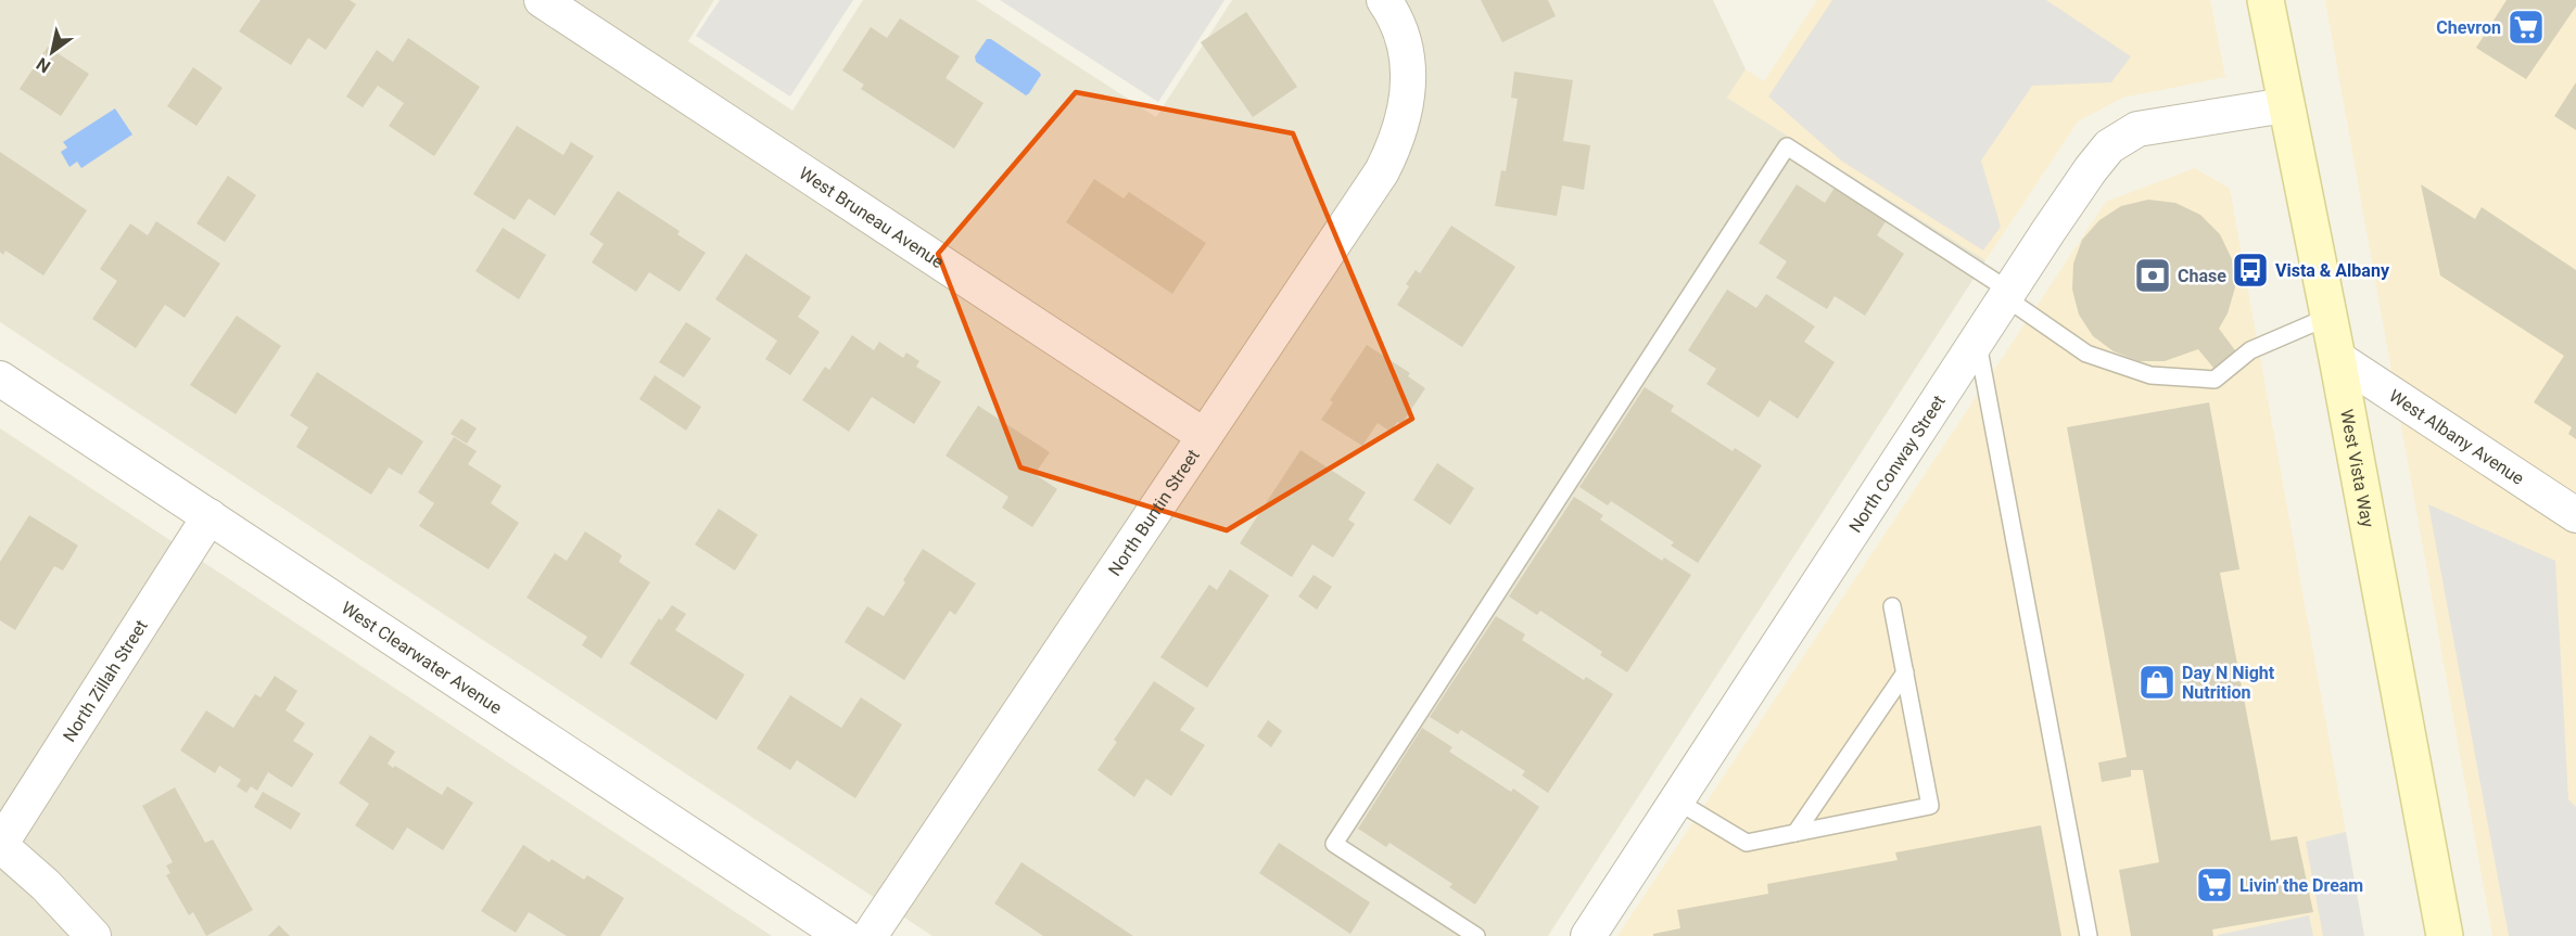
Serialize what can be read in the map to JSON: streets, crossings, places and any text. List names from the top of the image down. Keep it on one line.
{"streets":{"main road":["West Vista Way"],"street":["West Bruneau Avenue","West Albany Avenue","North Conway Street","North Buntin Street","West Clearwater Avenue","North Zillah Street"]},"crossings":[["West Bruneau Avenue","North Buntin Street"],["West Albany Avenue","West Vista Way"],["North Conway Street","West Vista Way"],["West Clearwater Avenue","North Zillah Street"]],"places":{"supermarket":["Chevron","Livin' the Dream"],"bus stop":["Vista & Albany"],"bank":["Chase"],"shop":["Day N Night Nutrition"]},"north":"bottom left"}
